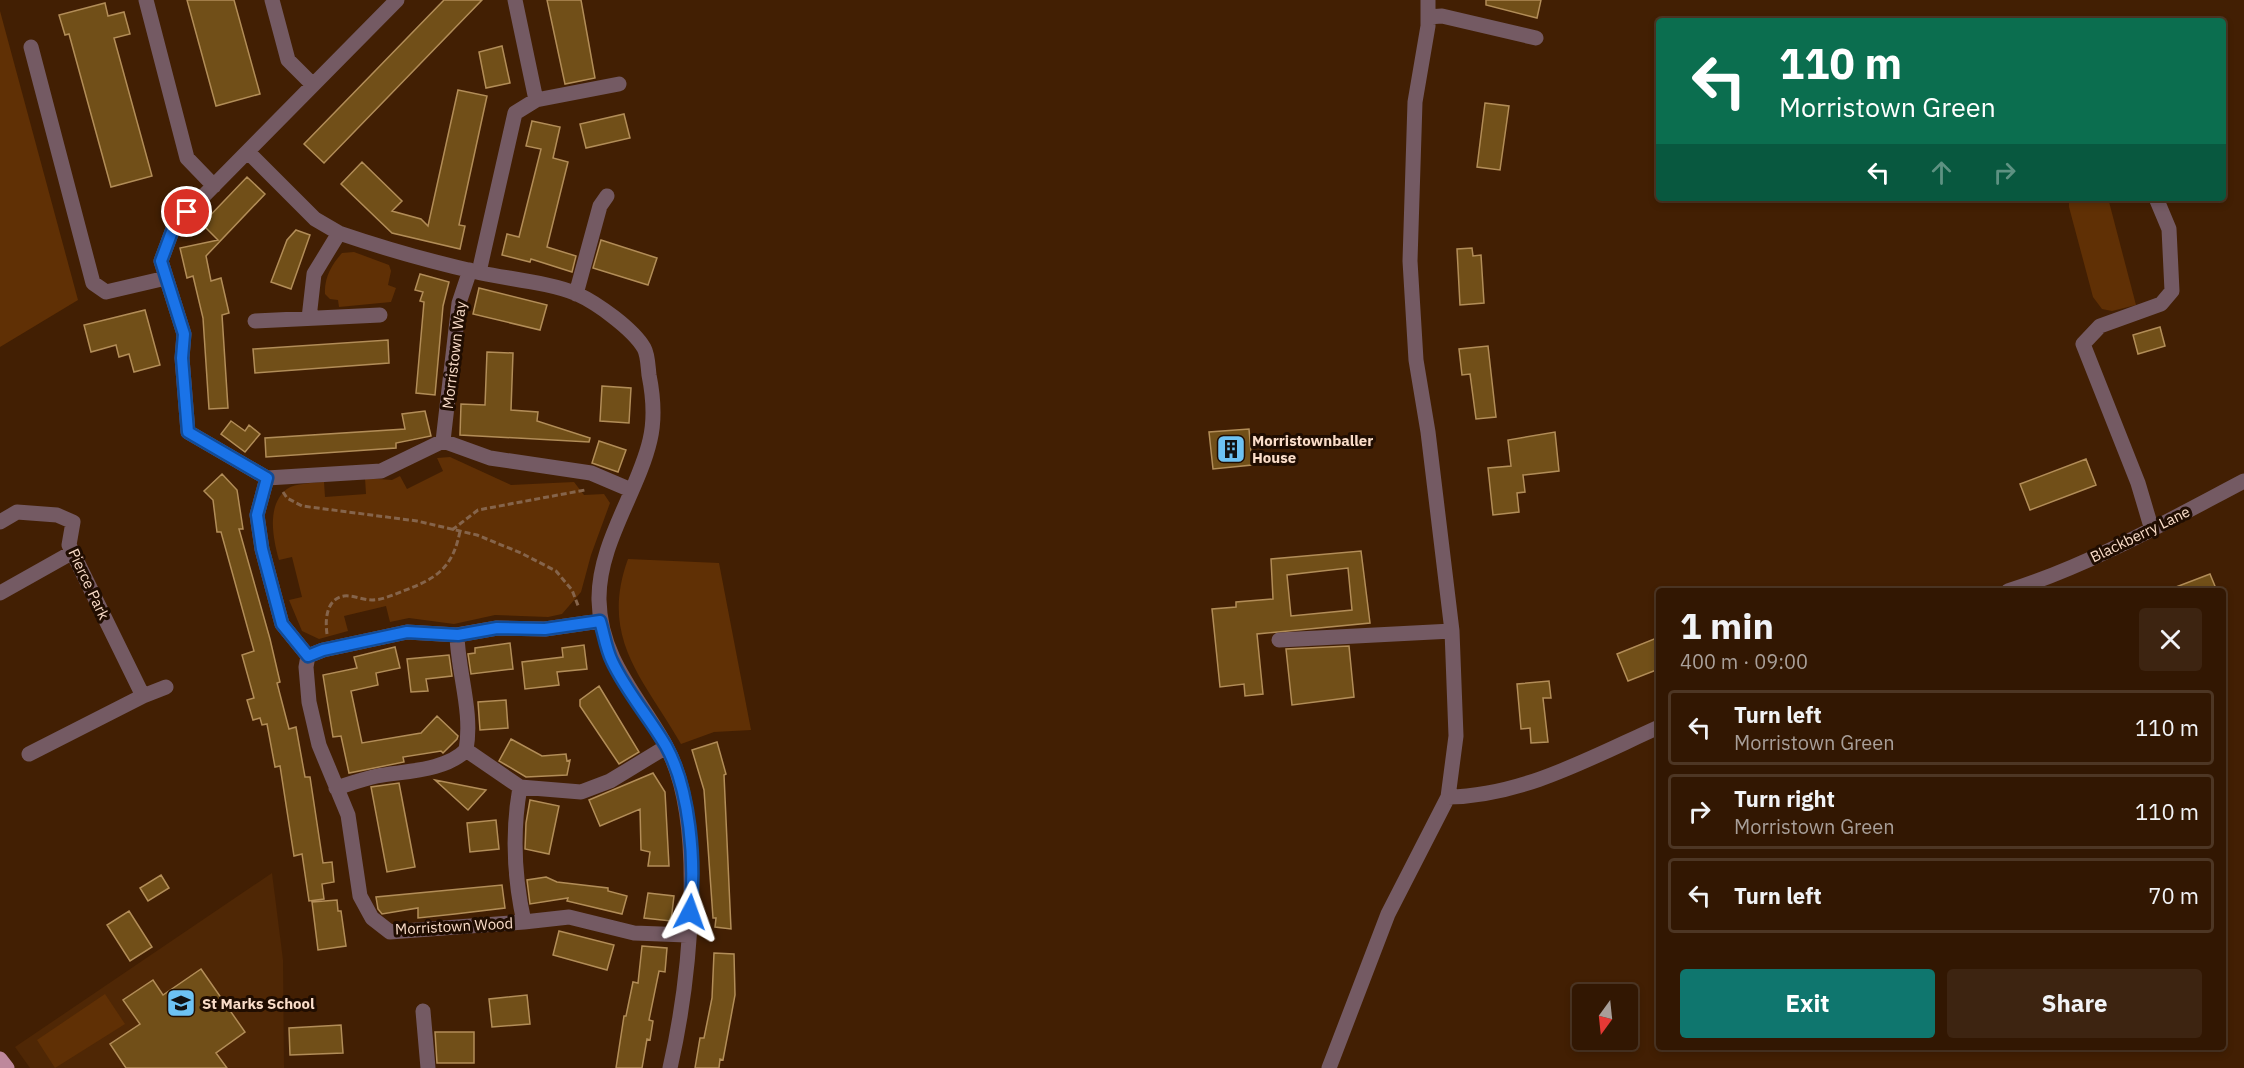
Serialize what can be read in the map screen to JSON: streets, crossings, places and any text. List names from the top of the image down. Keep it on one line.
{"streets":{"street":["Morristown Way","Blackberry Lane","Pierce Park","Morristown Wood"]},"places":{"building":["Morristownballer House"],"school or university":["St Marks School"]},"north":"bottom","page":{"turn":["110 m","Morristown Green"],"heading":["1 min","400 m · 09:00"],"list":[{"name":"Turn left","note":"Morristown Green","value":"110 m"},{"name":"Turn right","note":"Morristown Green","value":"110 m"},{"name":"Turn left","value":"70 m"}],"buttons":["Exit","Share"]}}
